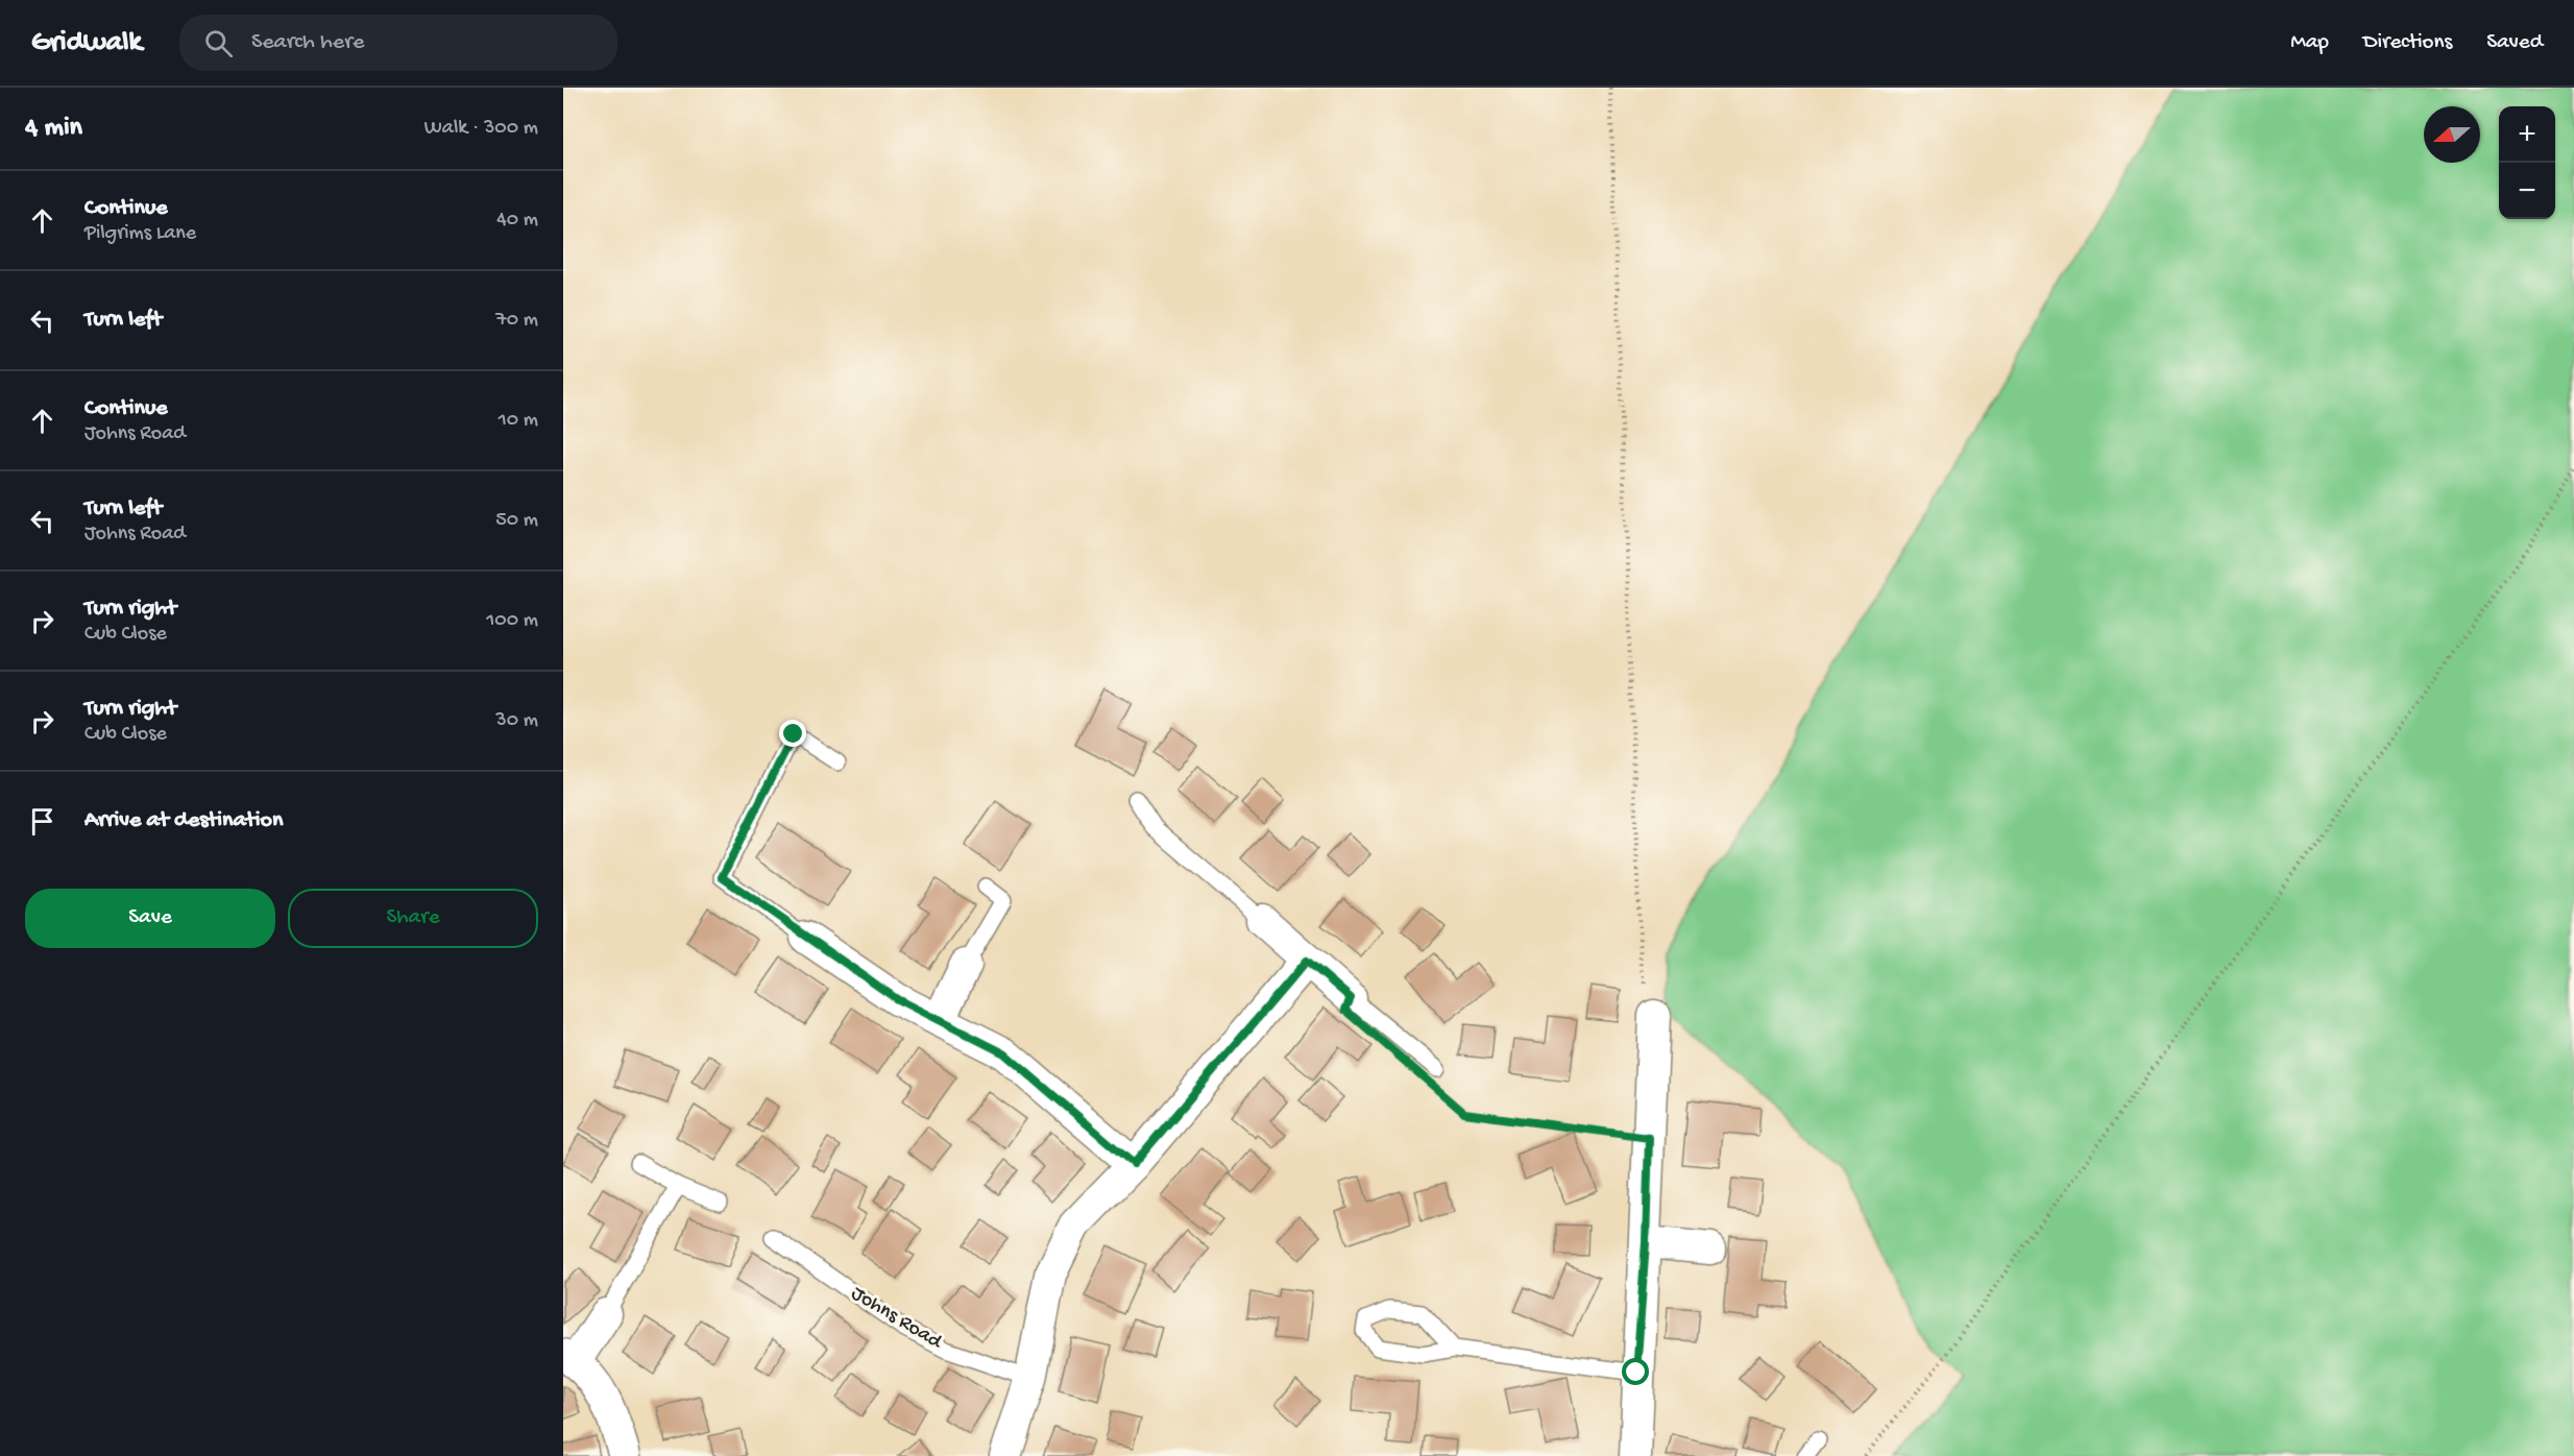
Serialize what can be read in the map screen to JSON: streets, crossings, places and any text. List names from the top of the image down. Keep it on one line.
{"streets":{"lane":["Johns Road"]},"north":"left","page":{"header":"Gridwalk","search":"Search here","nav":["Map","Directions","Saved"],"heading":["4 min","Walk · 300 m"],"map_buttons":["+","−"],"list":[["Continue","Pilgrims Lane","40 m"],["Turn left","70 m"],["Continue","Johns Road","10 m"],["Turn left","Johns Road","50 m"],["Turn right","Cub Close","100 m"],["Turn right","Cub Close","30 m"],"Arrive at destination"],"buttons":["Save","Share"]}}
